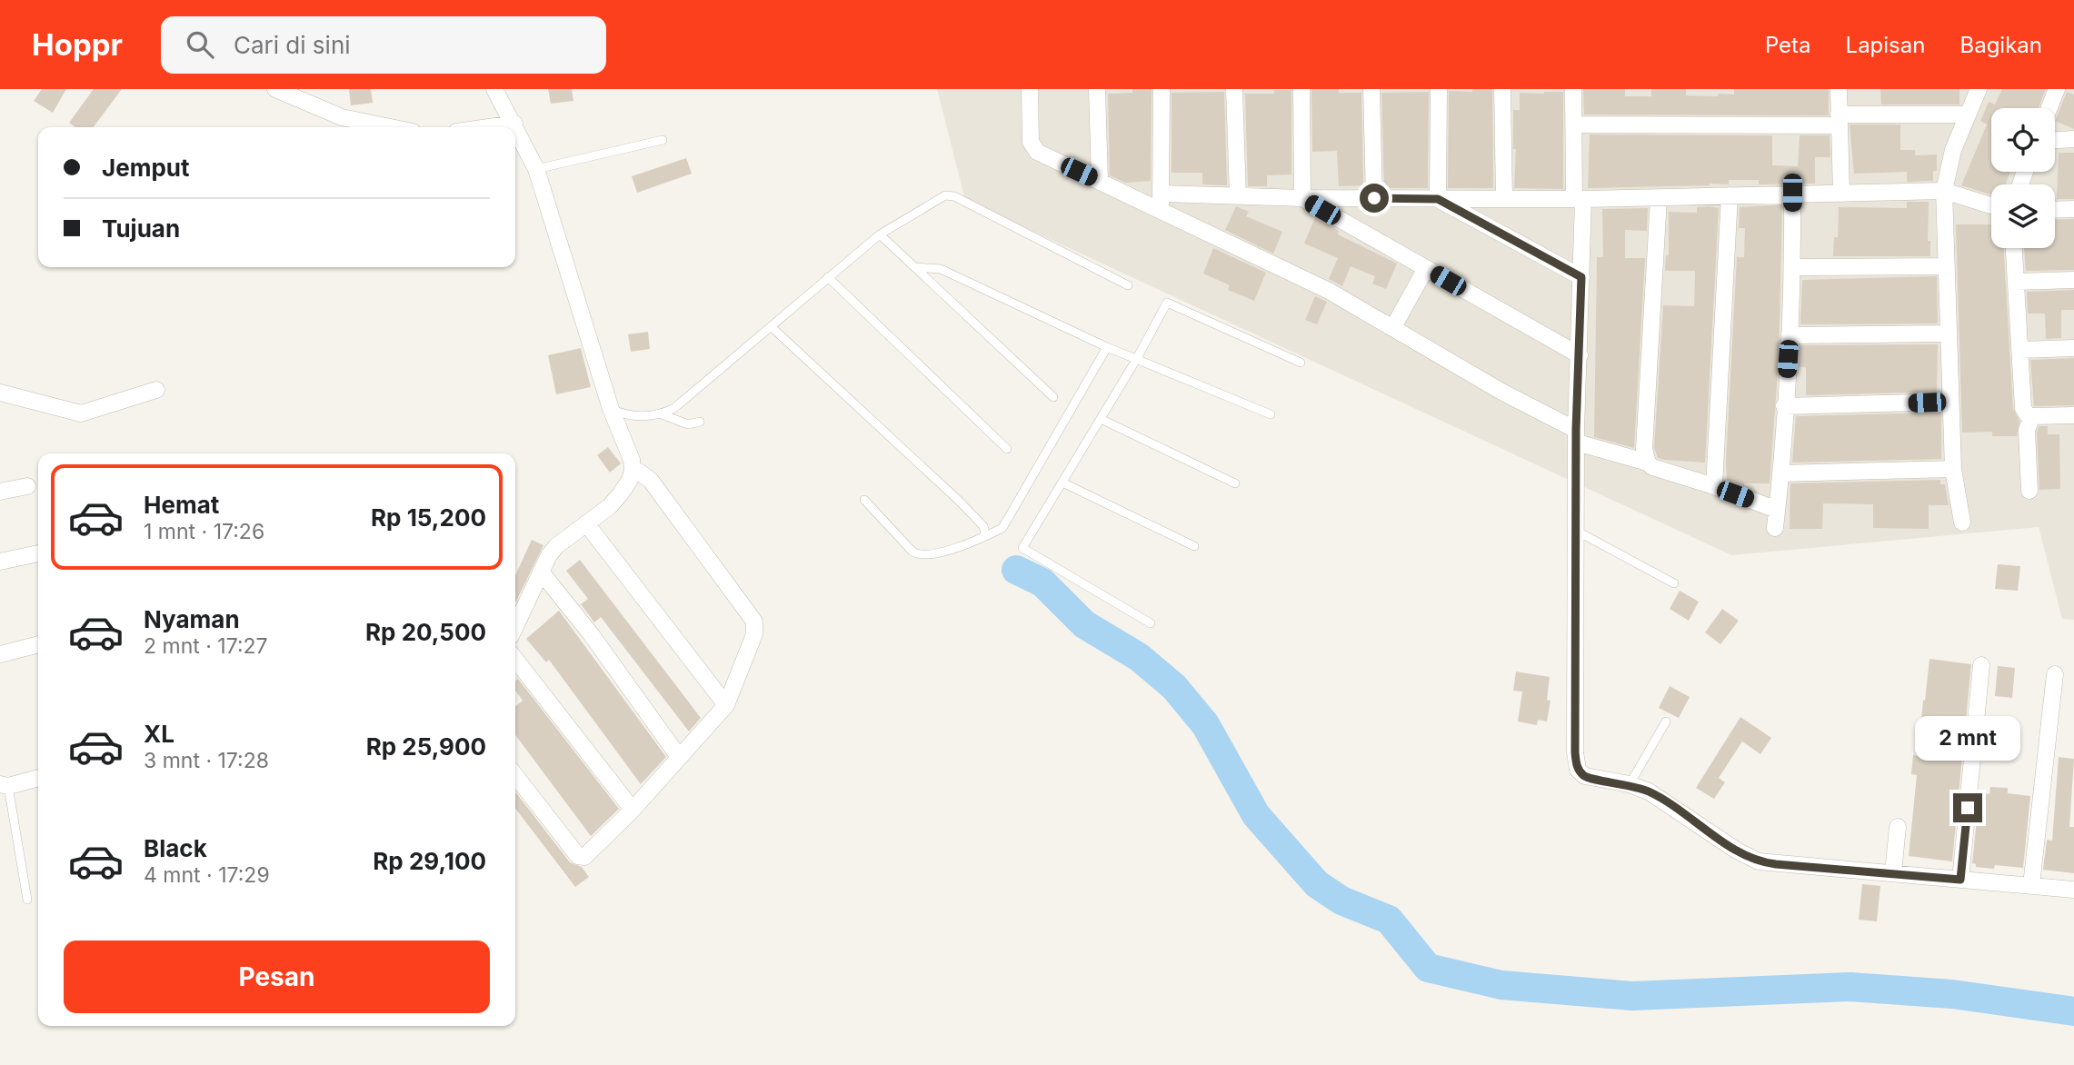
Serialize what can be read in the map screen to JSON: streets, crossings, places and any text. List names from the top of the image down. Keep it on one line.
{"page":{"header":"Hoppr","search":"Cari di sini","nav":["Peta","Lapisan","Bagikan"],"banner":["Jemput","Tujuan"],"list":[{"name":"Hemat","note":"1 mnt · 17:26","value":"Rp 15,200"},{"name":"Nyaman","note":"2 mnt · 17:27","value":"Rp 20,500"},{"name":"XL","note":"3 mnt · 17:28","value":"Rp 25,900"},{"name":"Black","note":"4 mnt · 17:29","value":"Rp 29,100"}],"bubble":"2 mnt","buttons":"Pesan"}}
